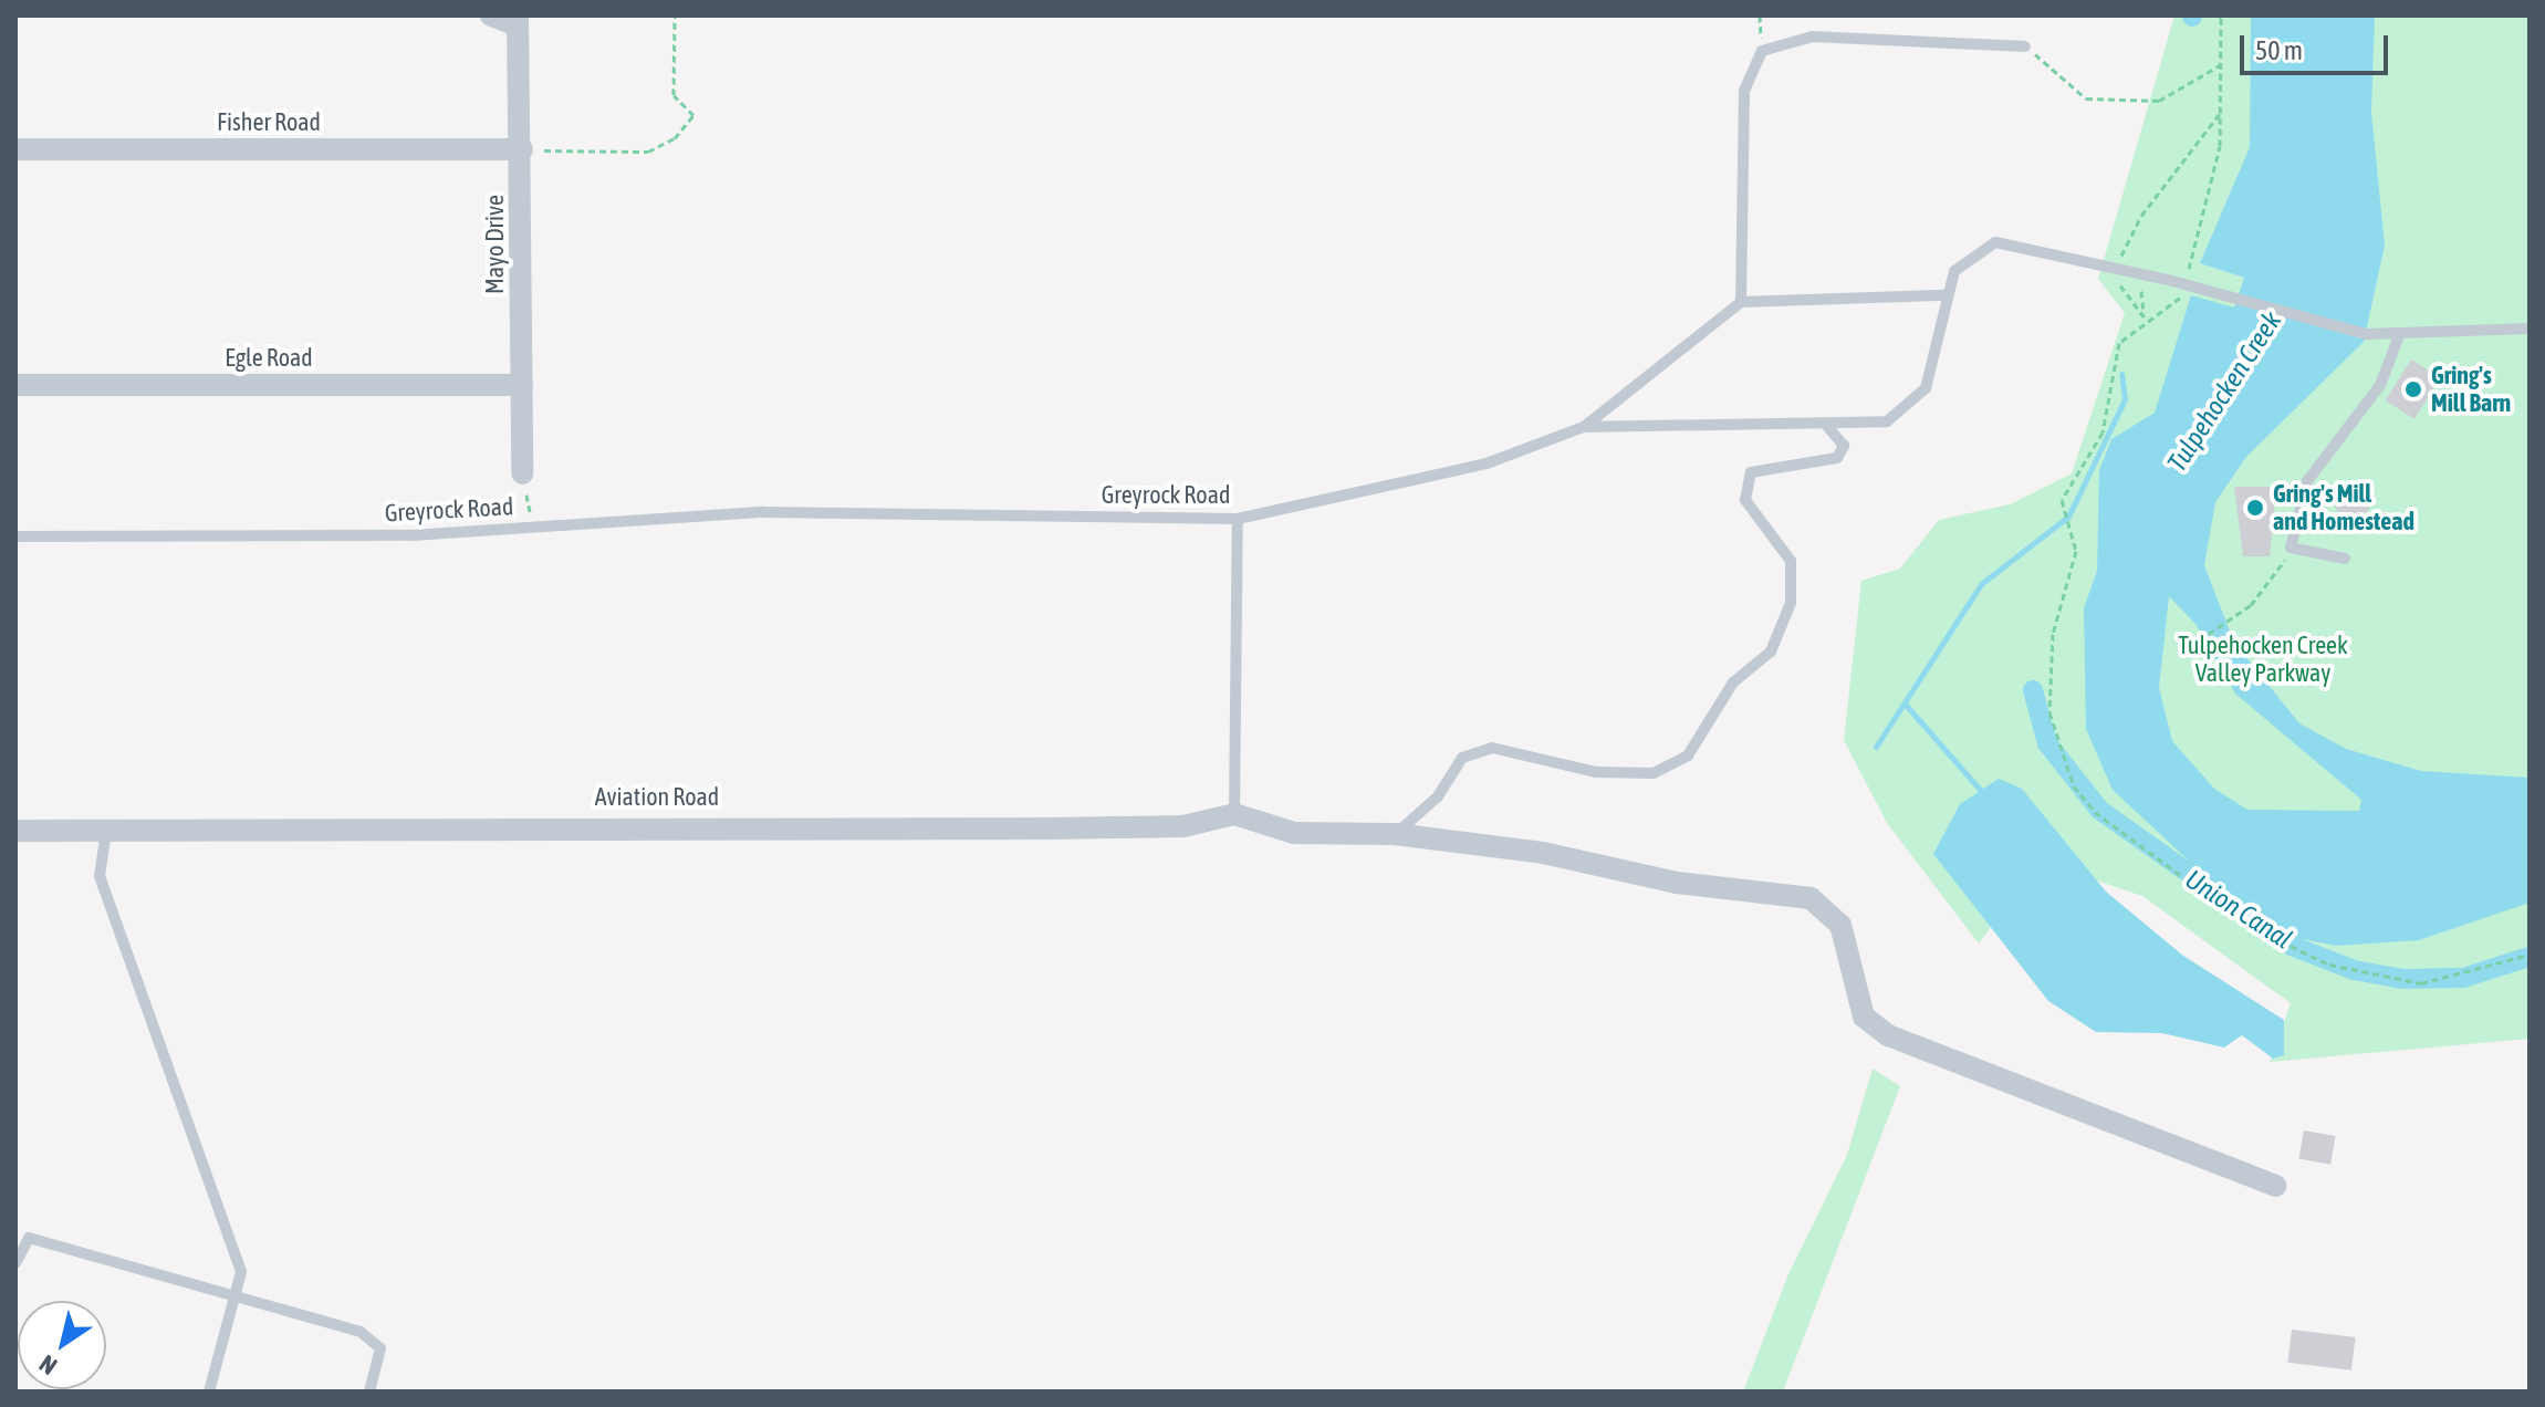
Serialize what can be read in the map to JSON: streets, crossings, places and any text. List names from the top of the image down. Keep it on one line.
{"streets":{"street":["Fisher Road","Mayo Drive","Egle Road","Aviation Road"],"lane":["Greyrock Road"]},"crossings":[["Fisher Road","Mayo Drive"],["Mayo Drive","Egle Road"]],"water":["Tulpehocken Creek","Union Canal"],"parks":["Tulpehocken Creek Valley Parkway"],"places":["Gring's Mill Barn","Gring's Mill and Homestead"],"scale_bar":"50 m","north":"bottom left"}
